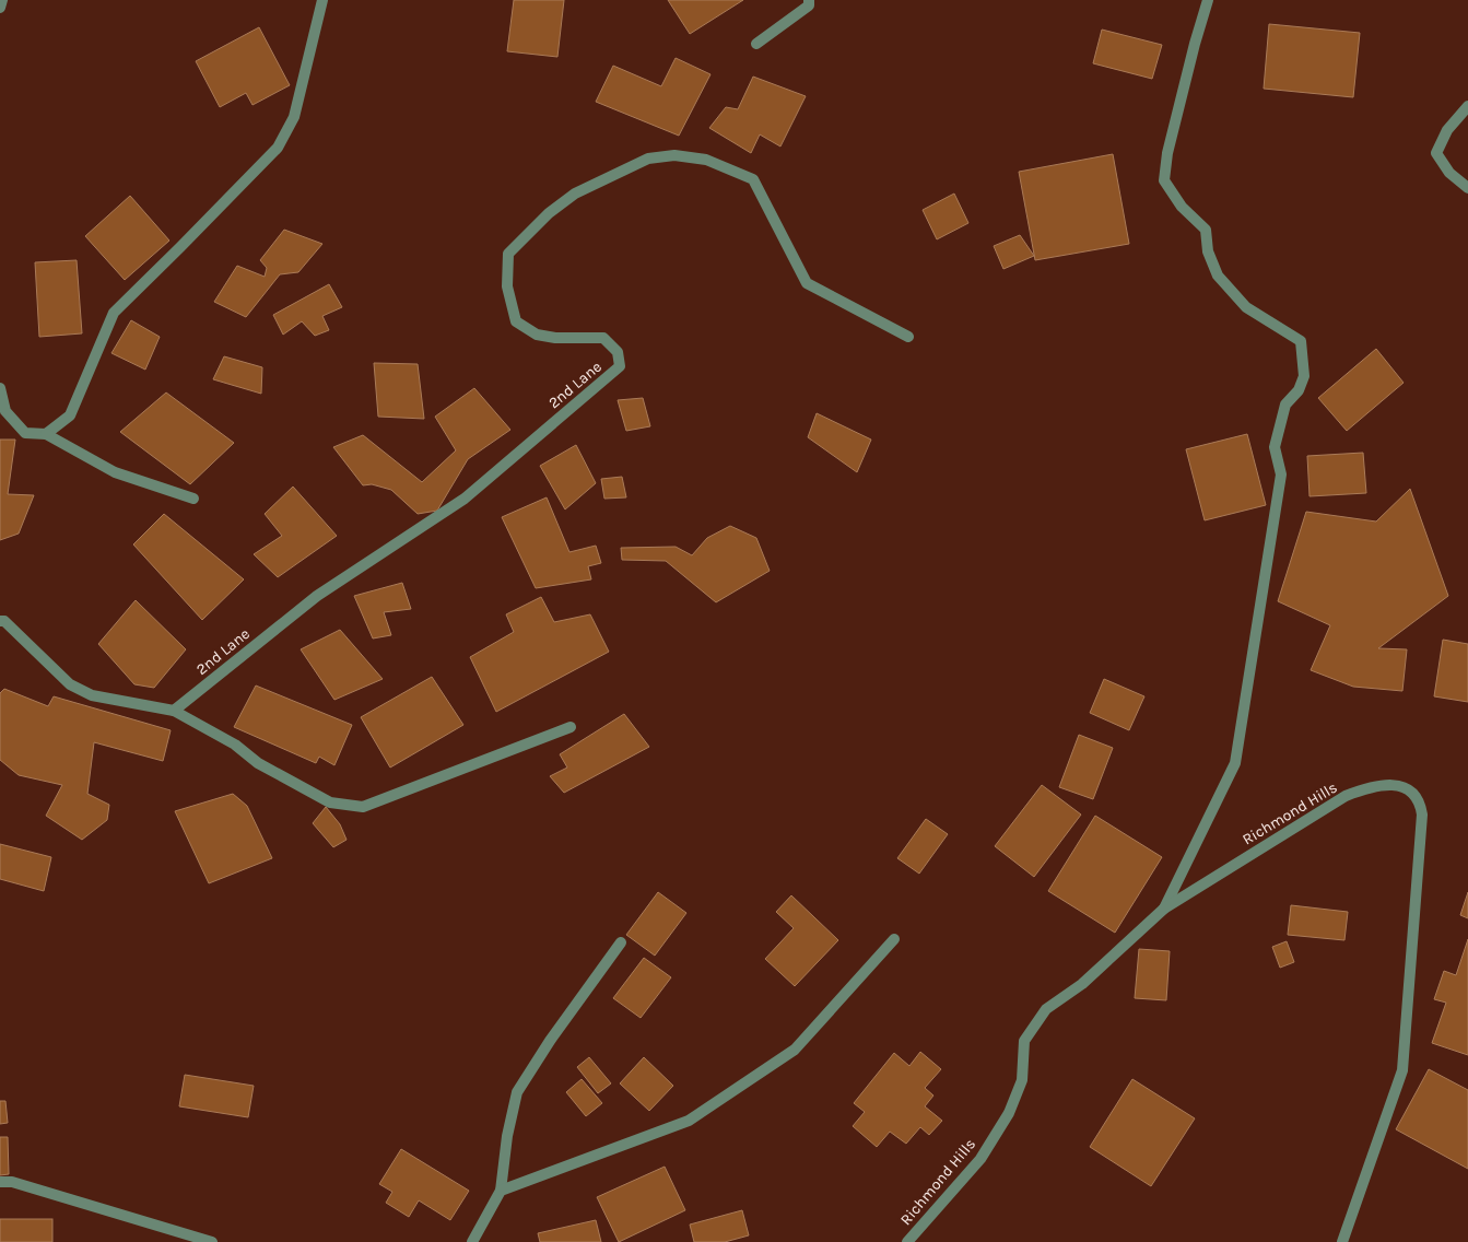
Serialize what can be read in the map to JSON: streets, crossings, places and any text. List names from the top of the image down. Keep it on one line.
{"streets":{"street":["2nd Lane","Richmond Hills"]}}
